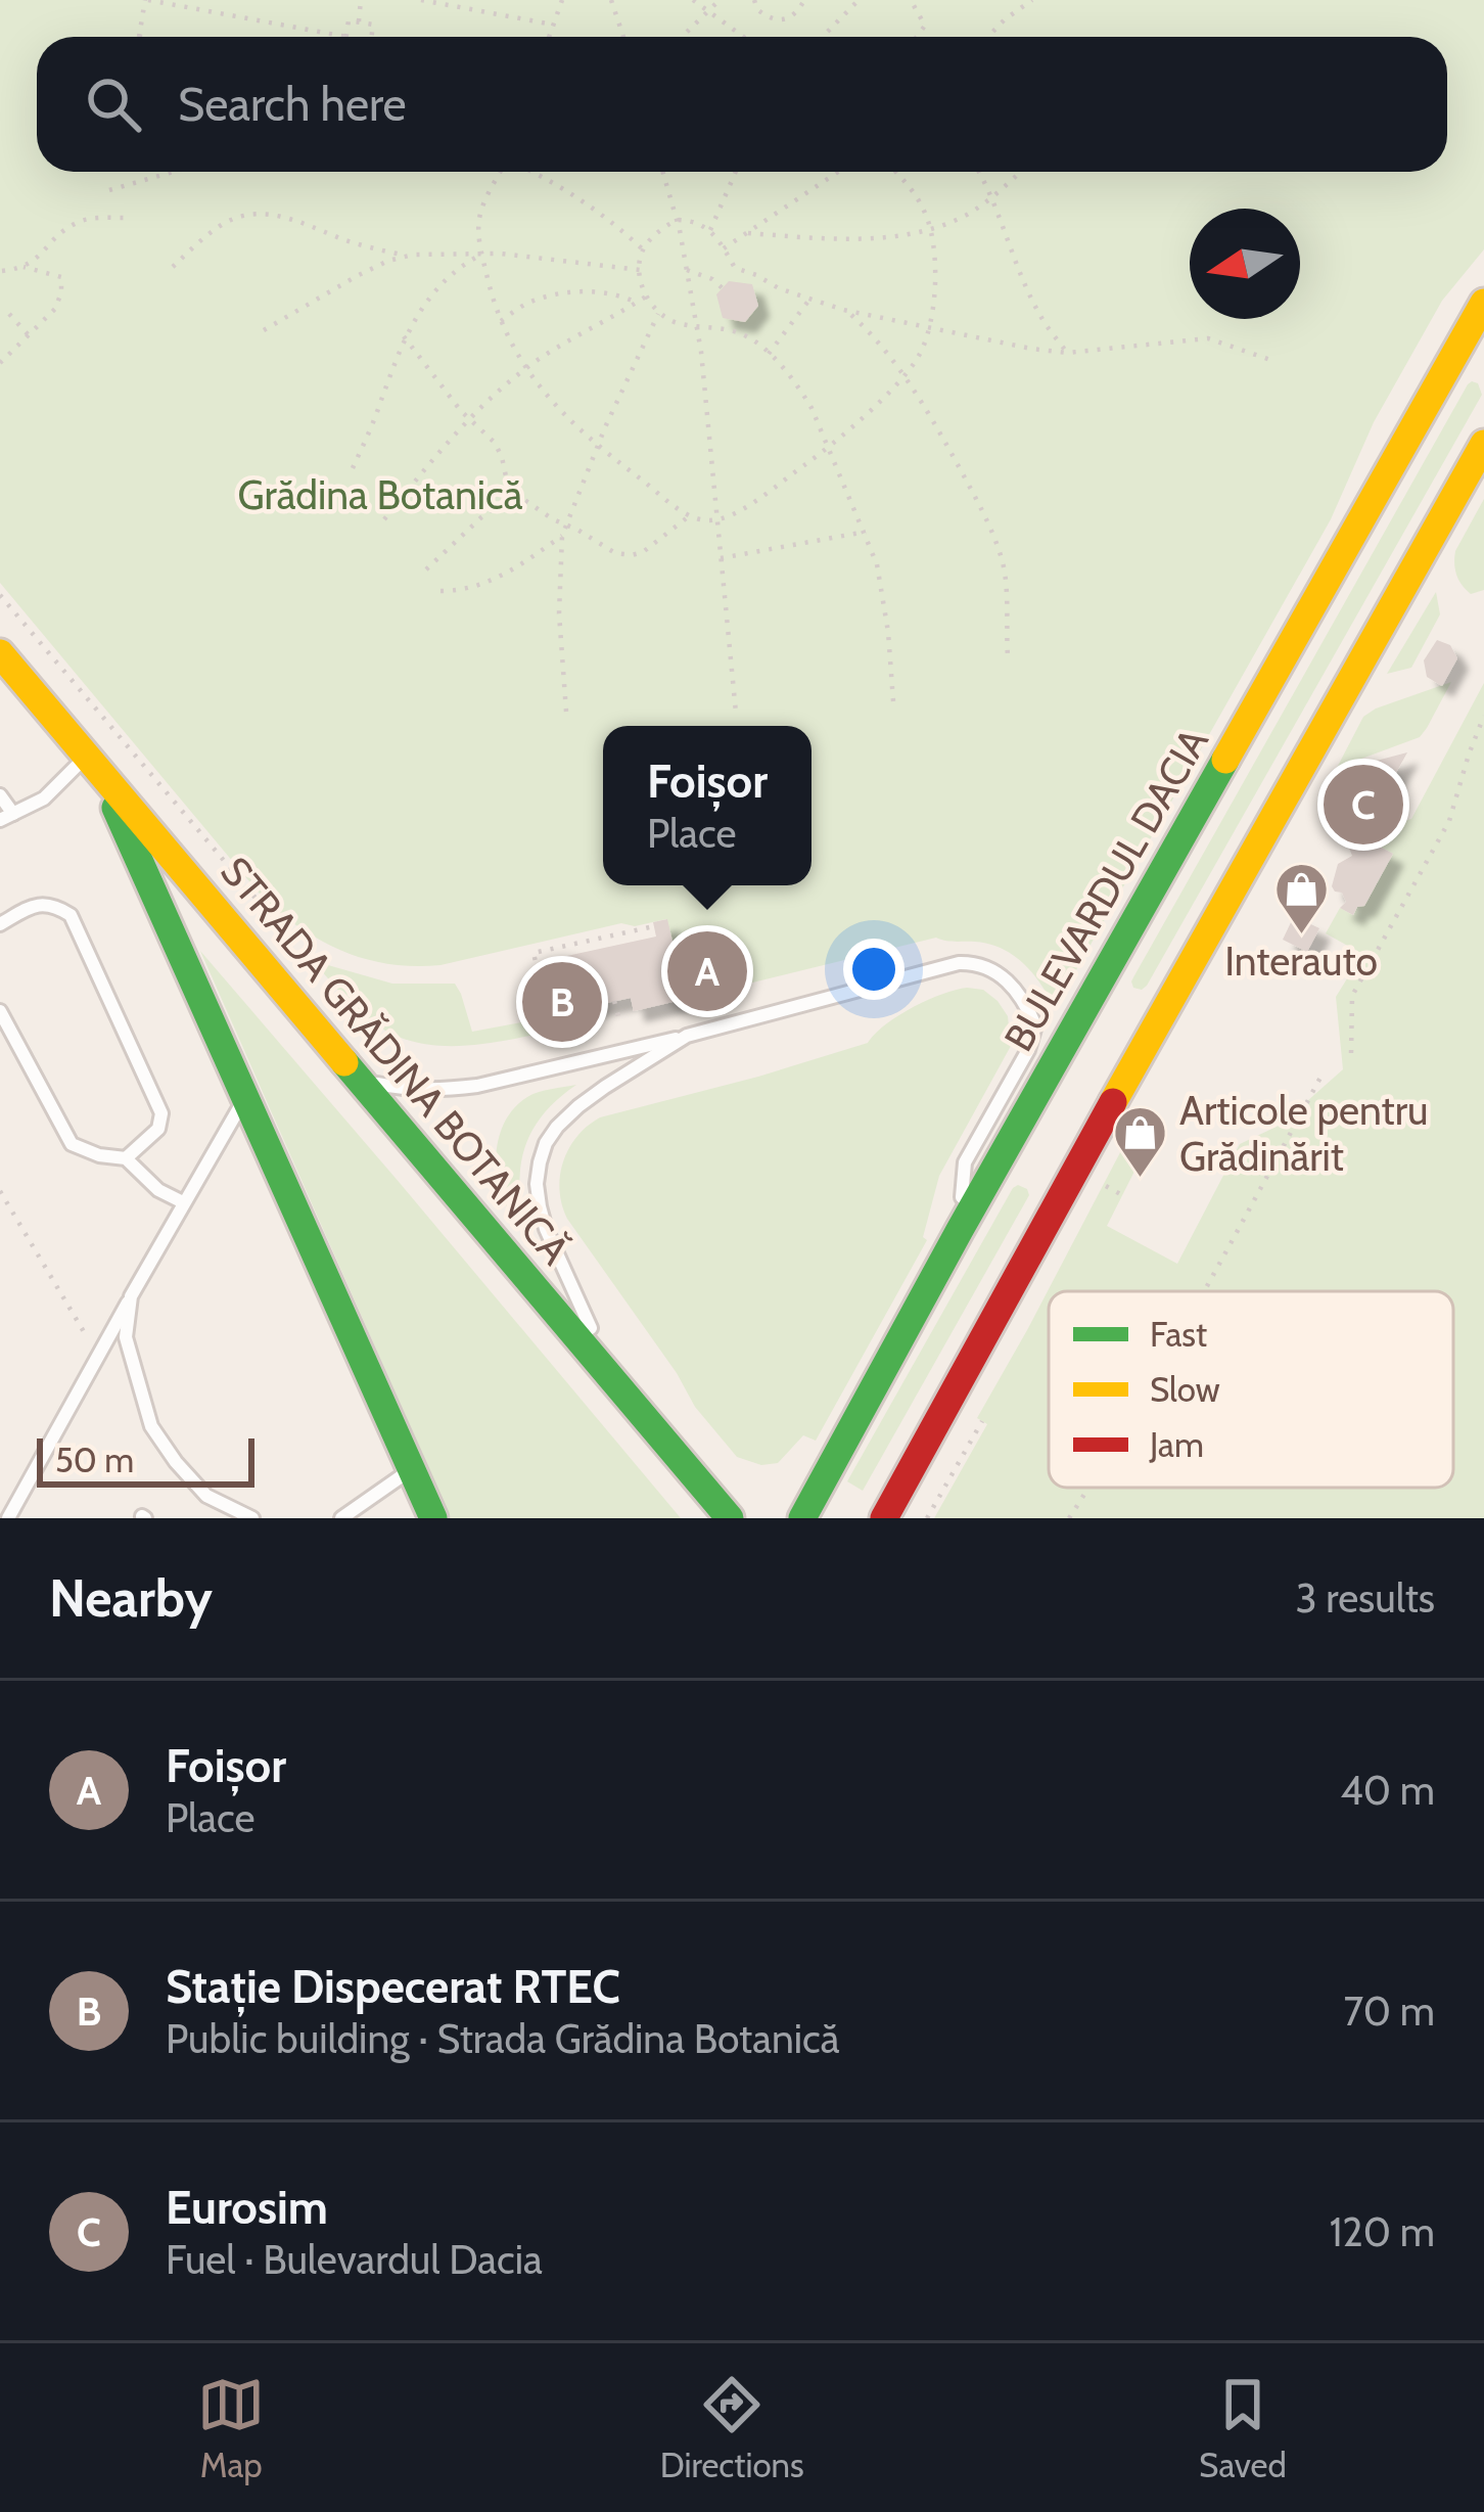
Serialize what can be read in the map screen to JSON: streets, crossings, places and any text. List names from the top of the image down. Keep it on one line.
{"streets":{"main road":["BULEVARDUL DACIA","STRADA GRĂDINA BOTANICĂ"]},"parks":["Grădina Botanică"],"places":{"shop":["Interauto","Articole pentru Grădinărit"]},"legend":["Fast","Slow","Jam"],"scale_bar":"50 m","north":"left","page":{"search":"Search here","popup":["Foișor","Place"],"pins":["C","A","B"],"scale":"50 m","heading":["Nearby","3 results"],"list":[{"mark":"A","name":"Foișor","note":"Place","value":"40 m"},{"mark":"B","name":"Stație Dispecerat RTEC","note":"Public building · Strada Grădina Botanică","value":"70 m"},{"mark":"C","name":"Eurosim","note":"Fuel · Bulevardul Dacia","value":"120 m"}],"nav":["Map","Directions","Saved"]}}
